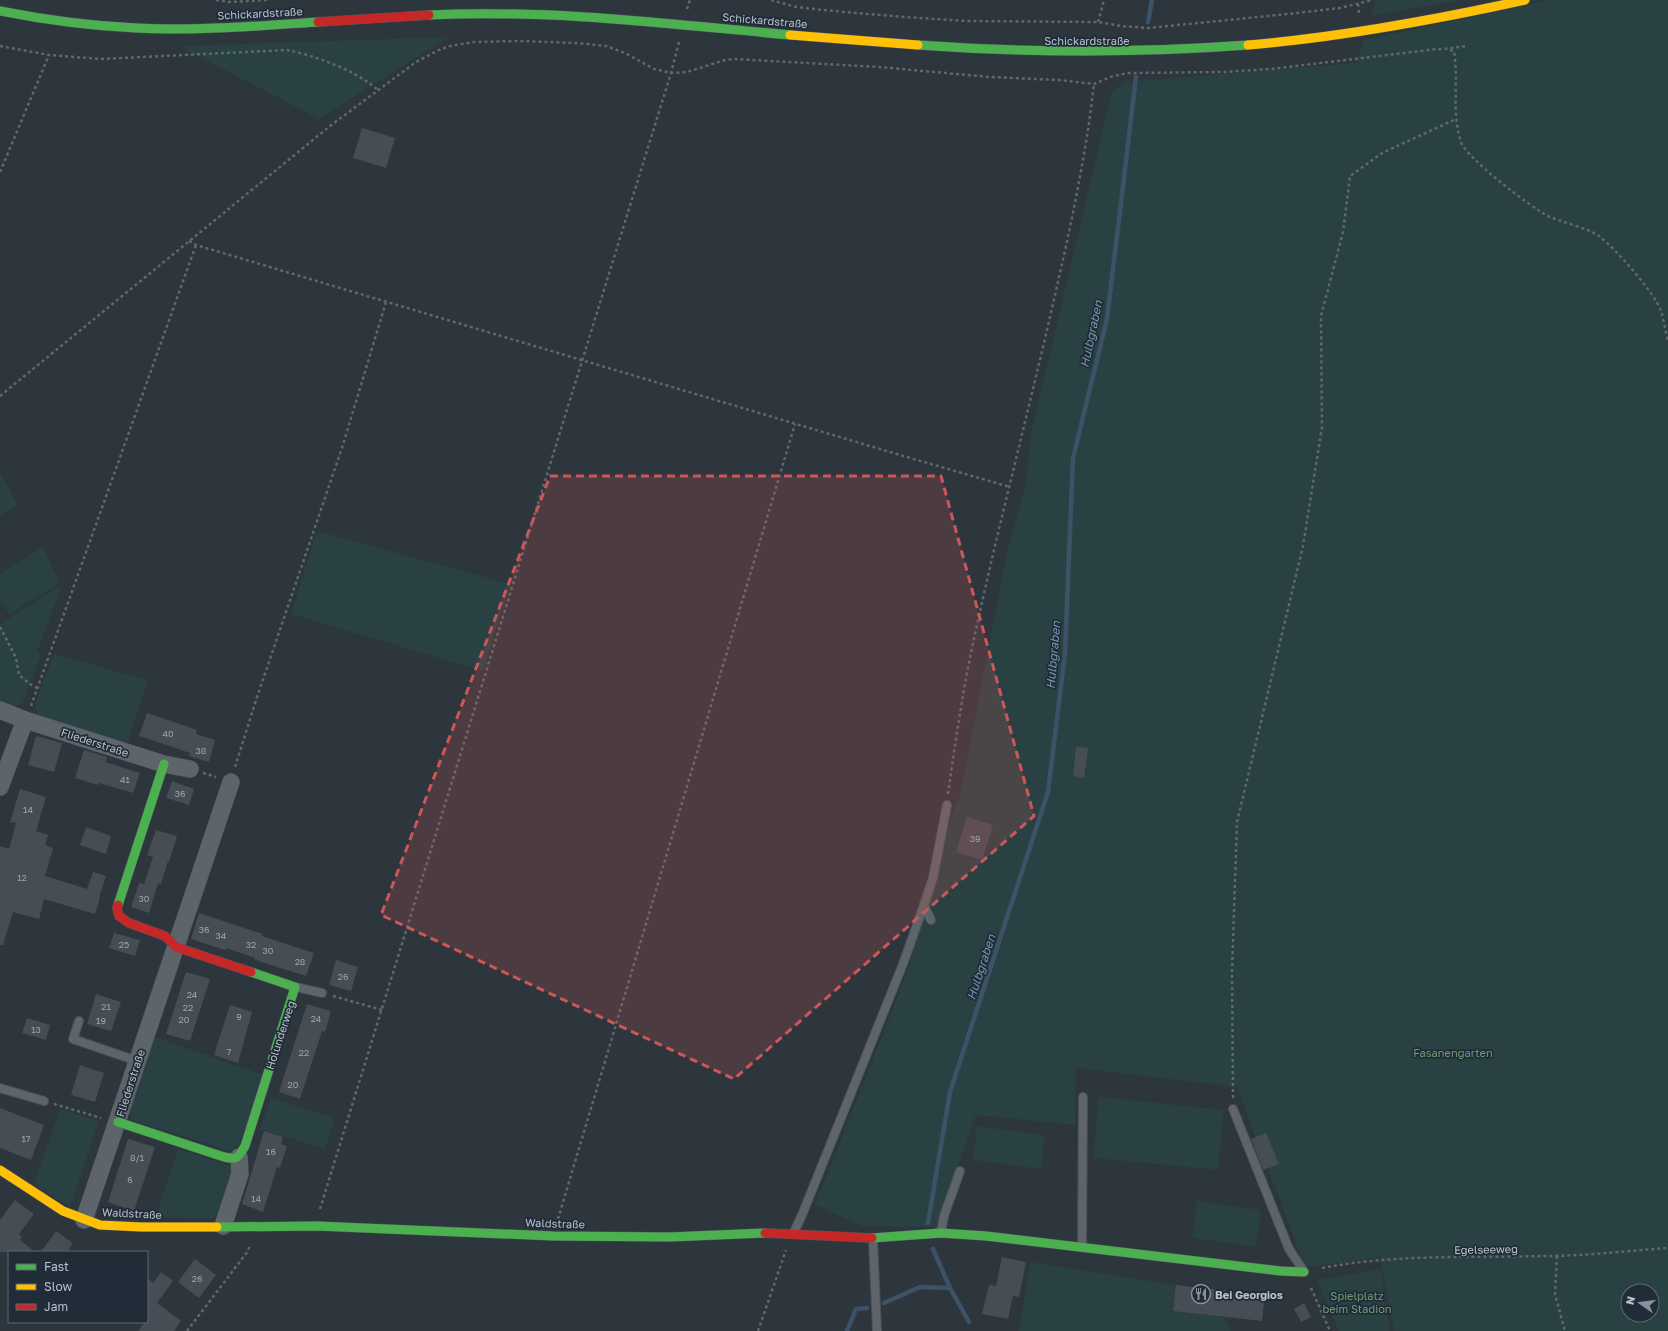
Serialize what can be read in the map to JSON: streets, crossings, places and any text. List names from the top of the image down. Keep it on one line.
{"streets":{"street":["Schickardstraße","Fliederstraße","Holunderweg","Waldstraße"],"path":["Egelseeweg"]},"crossings":[["Fliederstraße","Holunderweg"],["Fliederstraße","Waldstraße"],["Holunderweg","Waldstraße"],["Waldstraße","Egelseeweg"]],"water":["Hulbgraben"],"parks":["Fasanengarten","Spielplatz beim Stadion"],"places":{"restaurant":["Bei Georgios"]},"house_numbers":["40","38","41","36","14","39","12","30","36","34","25","32","30","28","26","24","21","22","9","24","20","19","13","7","22","20","17","16","8/1","6","14","26"],"legend":["Fast","Slow","Jam"],"north":"left"}
